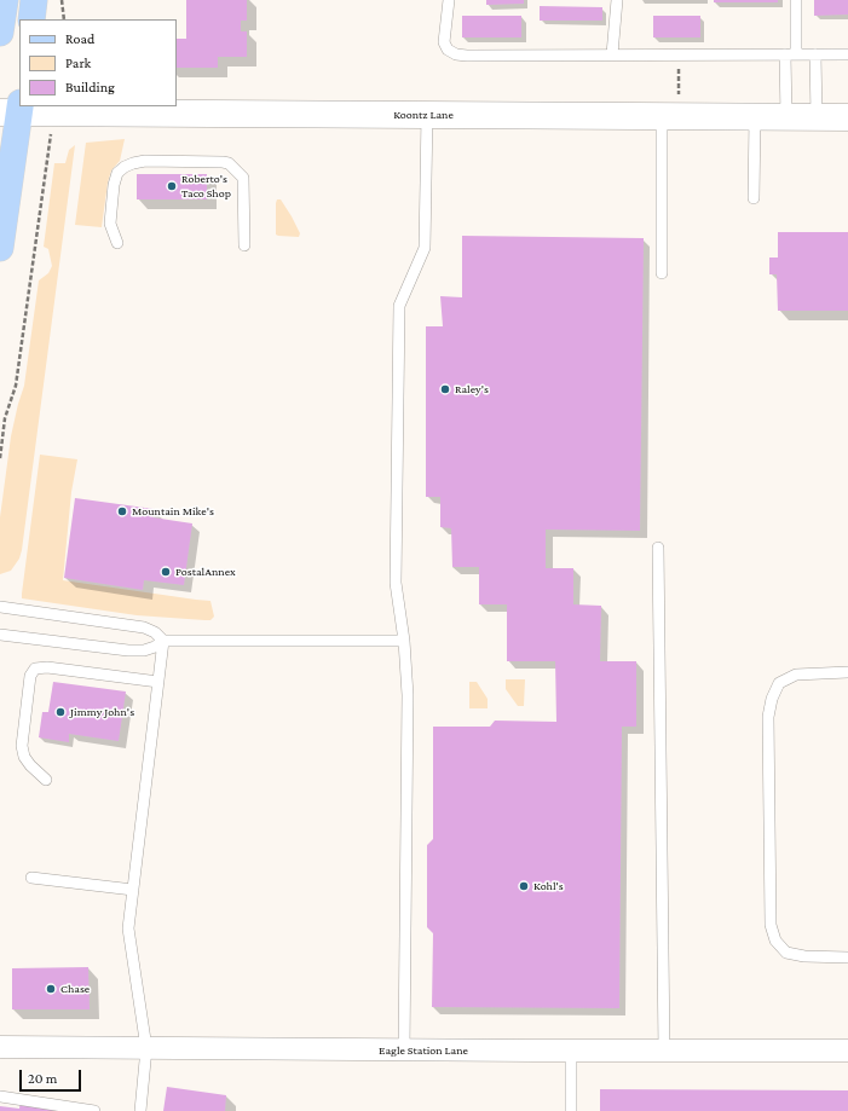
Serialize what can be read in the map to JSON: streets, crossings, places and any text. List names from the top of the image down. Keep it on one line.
{"streets":{"street":["Koontz Lane","Eagle Station Lane"]},"places":["Roberto's Taco Shop","Raley's","Mountain Mike's","PostalAnnex","Jimmy John's","Kohl's","Chase"],"legend":["Road","Park","Building"],"scale_bar":"20 m"}
